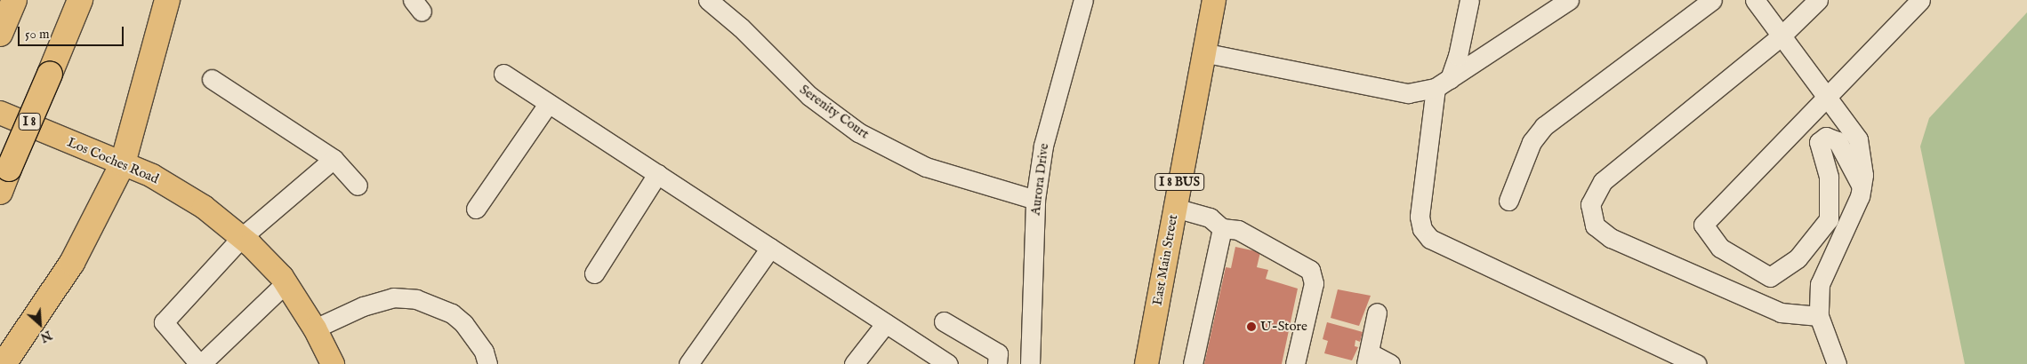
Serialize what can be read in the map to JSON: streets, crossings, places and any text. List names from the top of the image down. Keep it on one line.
{"streets":{"highway":["I 8"],"main road":["Los Coches Road","I 8 BUS","East Main Street"],"street":["Serenity Court","Aurora Drive"]},"crossings":[["Serenity Court","Aurora Drive"]],"places":["U-Store"],"scale_bar":"50 m","north":"bottom right"}
